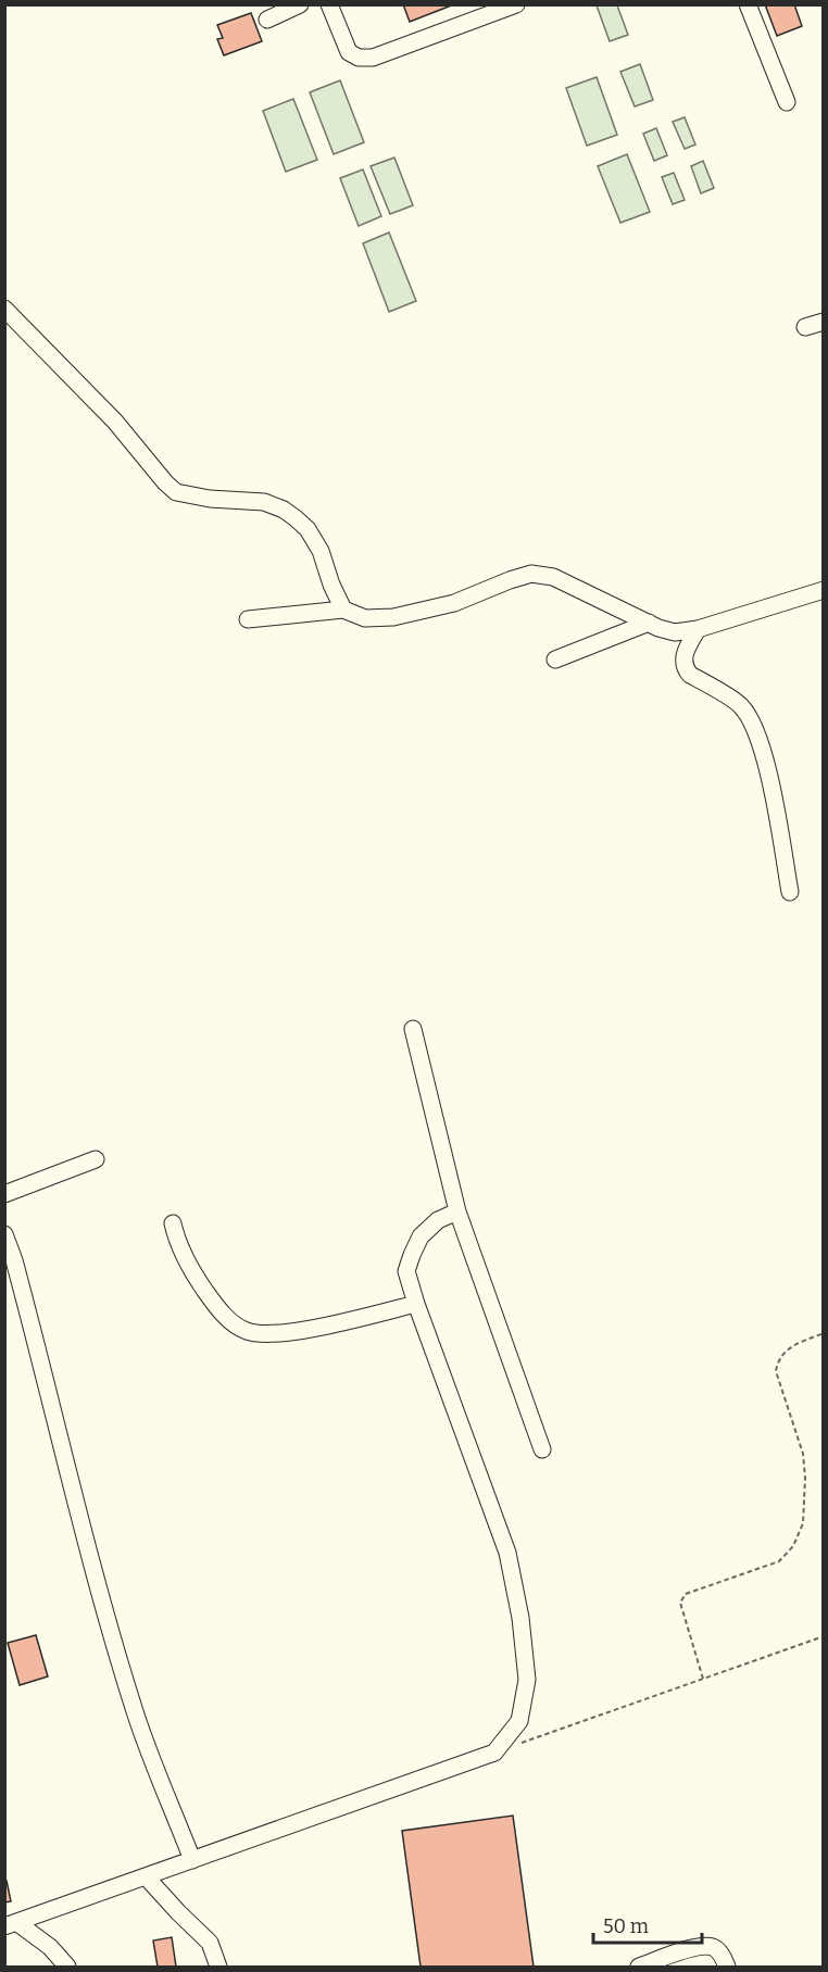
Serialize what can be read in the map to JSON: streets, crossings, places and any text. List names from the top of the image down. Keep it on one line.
{"scale_bar":"50 m"}
